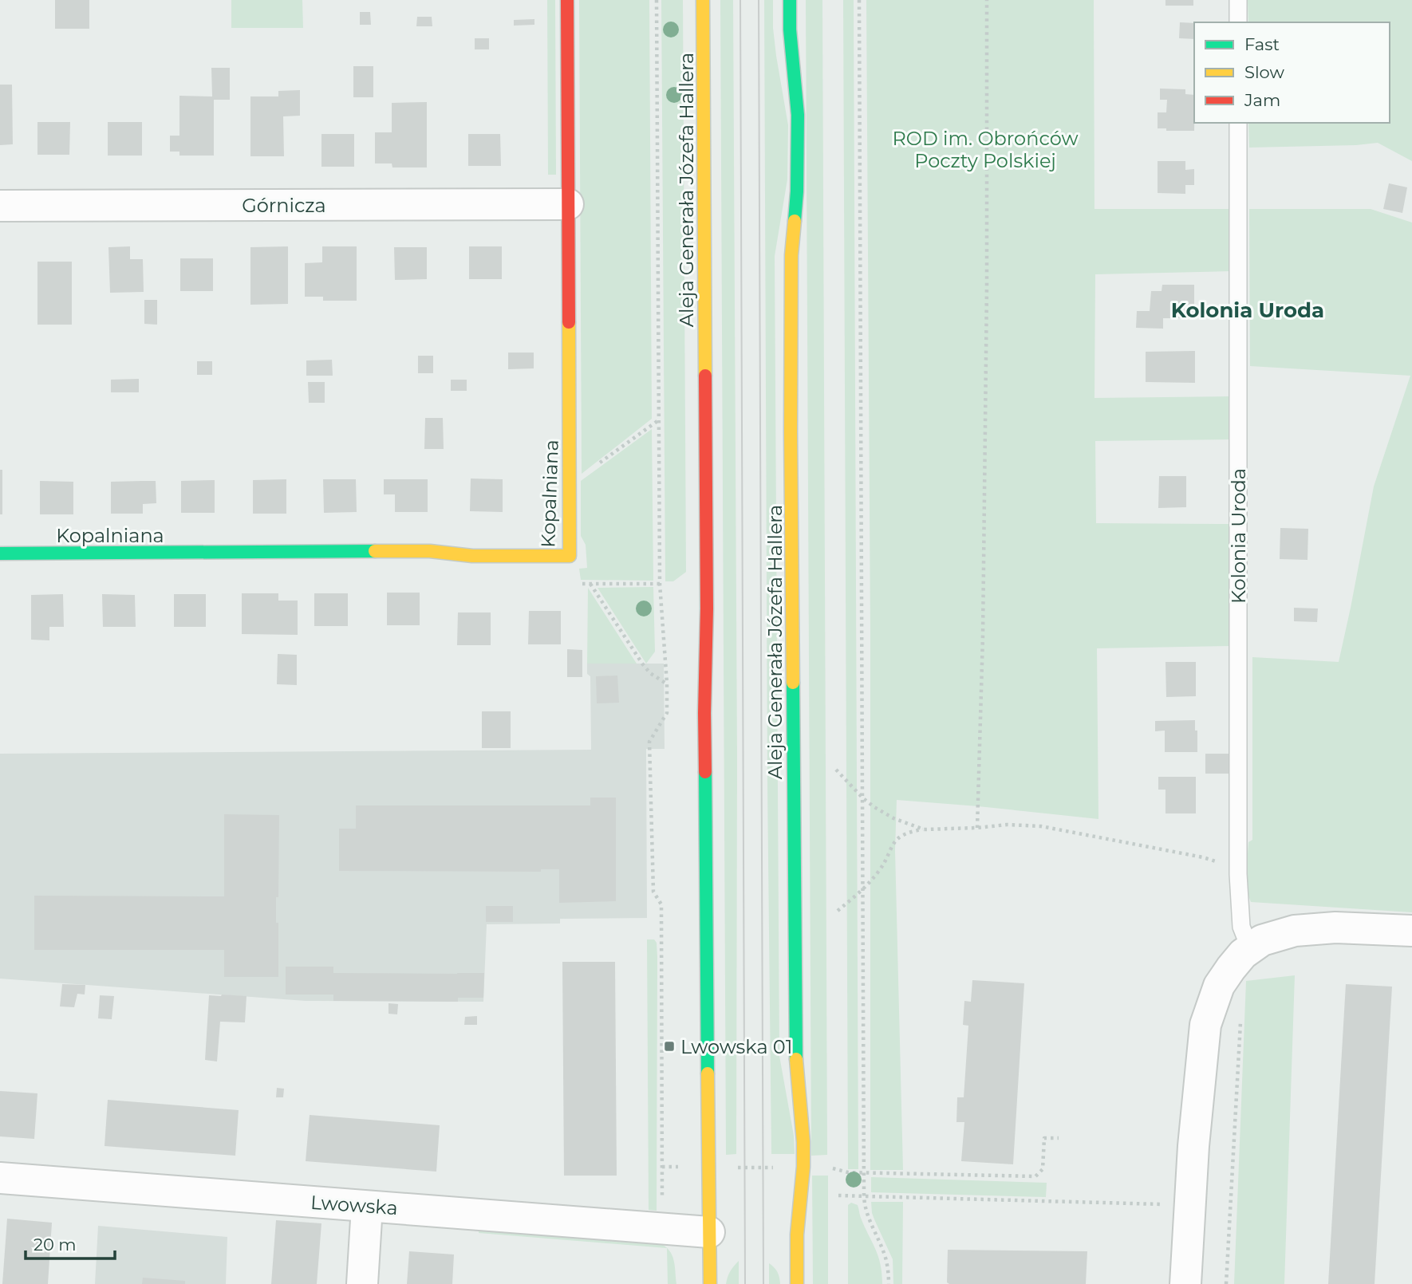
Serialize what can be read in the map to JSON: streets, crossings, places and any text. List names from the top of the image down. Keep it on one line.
{"streets":{"main road":["Aleja Generała Józefa Hallera","Kopalniana"],"street":["Górnicza","Lwowska"],"lane":["Kolonia Uroda"]},"crossings":[["Aleja Generała Józefa Hallera","Lwowska"],["Górnicza","Kopalniana"]],"districts":["Kolonia Uroda"],"parks":["ROD im. Obrońców Poczty Polskiej"],"places":{"transit":["Lwowska 01"]},"legend":["Fast","Slow","Jam"],"scale_bar":"20 m"}
